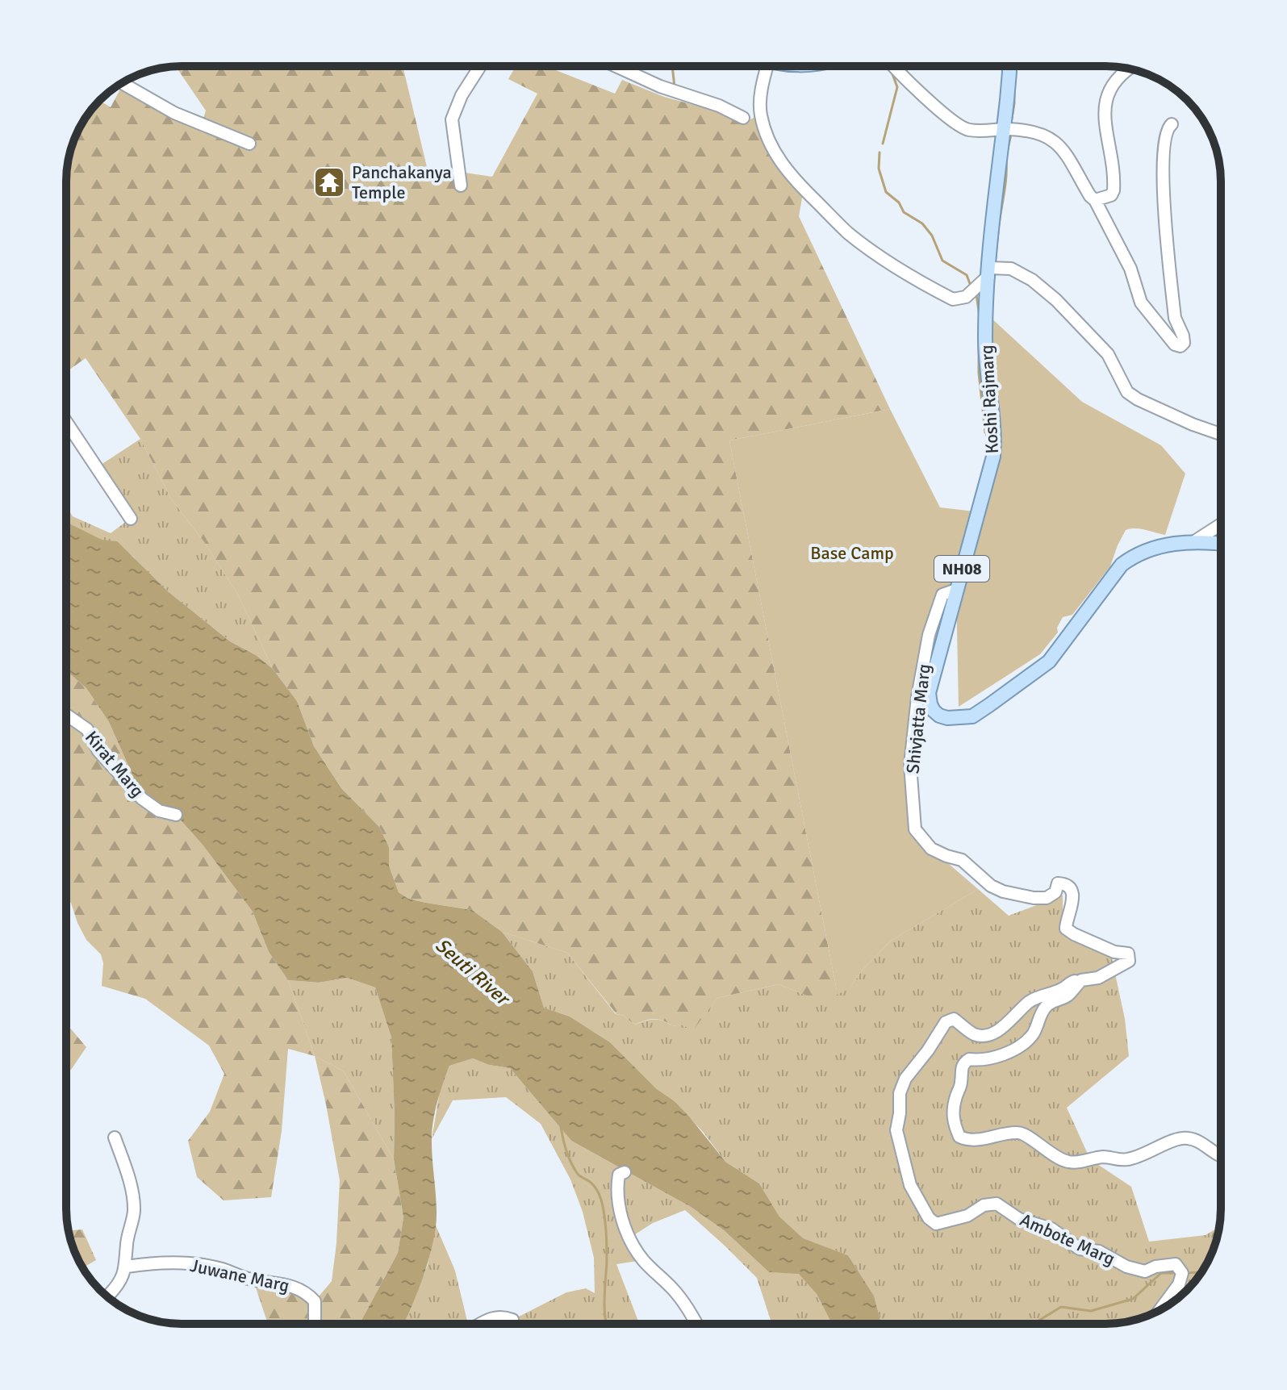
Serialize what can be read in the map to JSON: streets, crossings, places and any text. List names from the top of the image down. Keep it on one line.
{"streets":{"main road":["Koshi Rajmarg","NH08"],"street":["Shivjatta Marg","Kirat Marg","Ambote Marg","Juwane Marg"]},"crossings":[["Koshi Rajmarg","Shivjatta Marg"],["Shivjatta Marg","Ambote Marg"]],"water":["Seuti River"],"parks":["Base Camp"],"places":{"temple":["Panchakanya Temple"]}}
